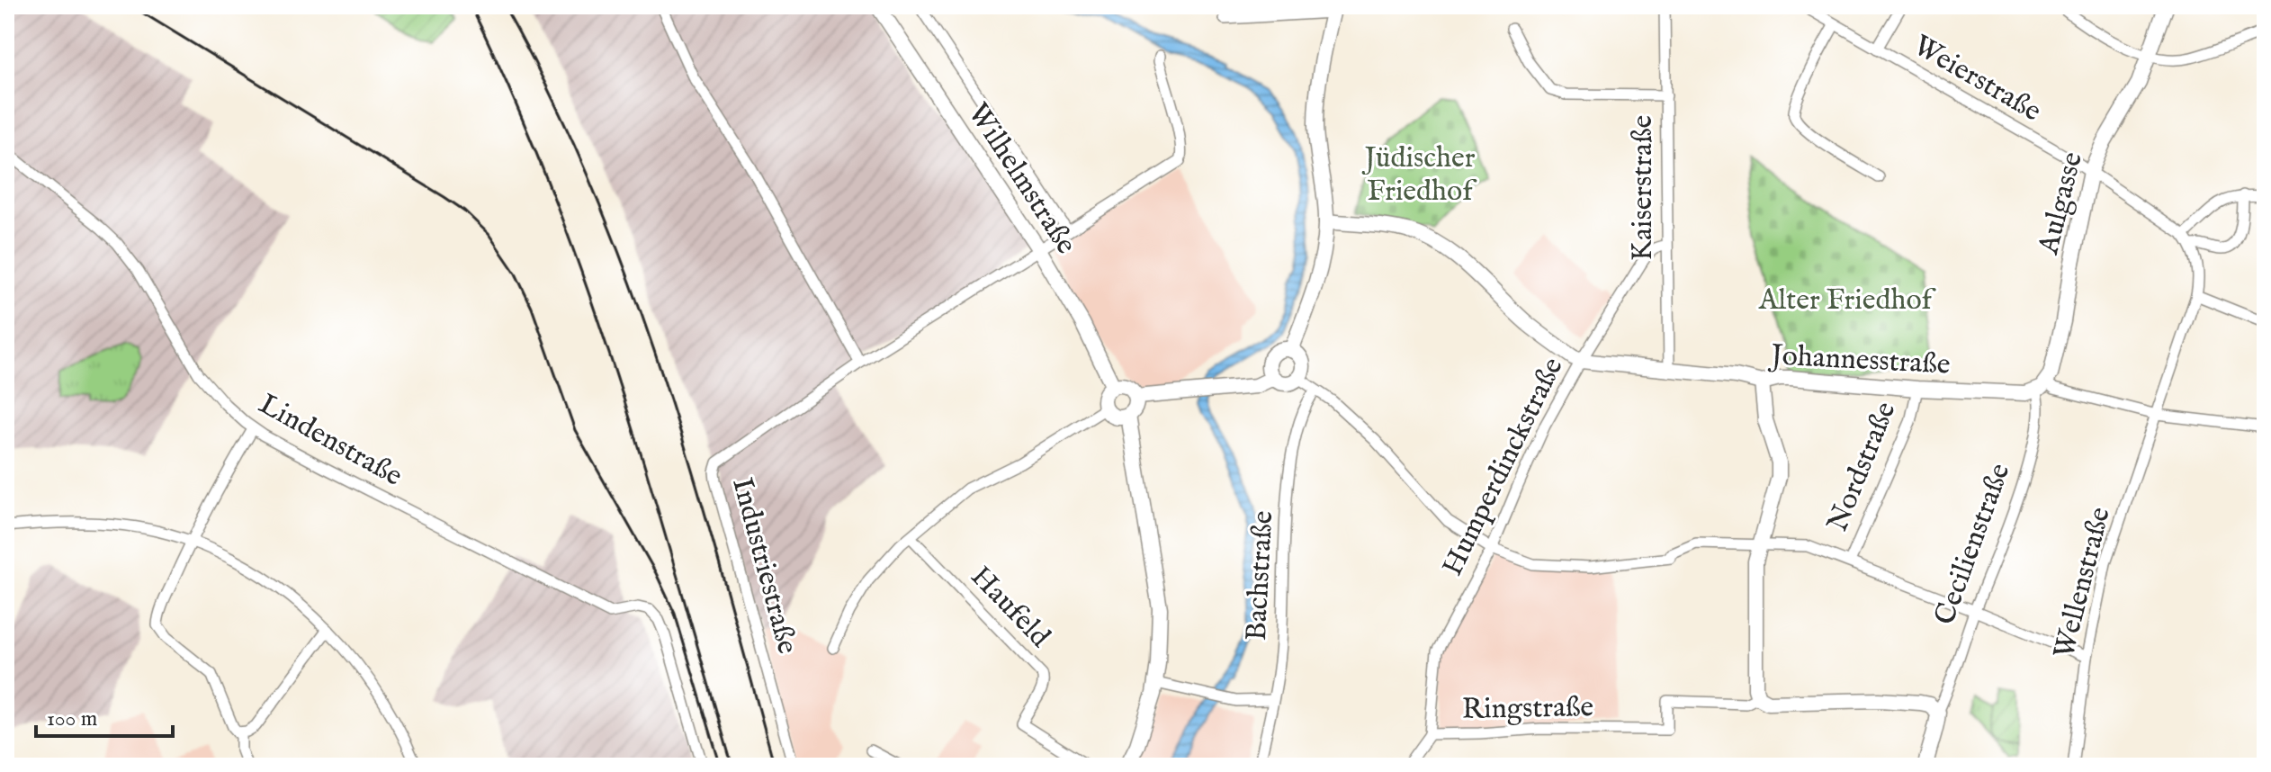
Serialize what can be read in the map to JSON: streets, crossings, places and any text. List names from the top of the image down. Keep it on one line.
{"streets":{"main road":["Wilhelmstraße","Aulgasse","Johannesstraße","Cecilienstraße"],"street":["Weierstraße","Kaiserstraße","Lindenstraße","Humperdinckstraße","Nordstraße","Industriestraße","Bachstraße","Wellenstraße","Haufeld","Ringstraße"]},"crossings":[["Weierstraße","Aulgasse"],["Weierstraße","Wellenstraße"],["Wilhelmstraße","Industriestraße"],["Kaiserstraße","Johannesstraße"],["Kaiserstraße","Humperdinckstraße"],["Aulgasse","Johannesstraße"],["Aulgasse","Cecilienstraße"],["Johannesstraße","Humperdinckstraße"],["Johannesstraße","Nordstraße"],["Johannesstraße","Cecilienstraße"],["Humperdinckstraße","Ringstraße"]],"parks":["Jüdischer Friedhof","Alter Friedhof"],"scale_bar":"100 m"}
